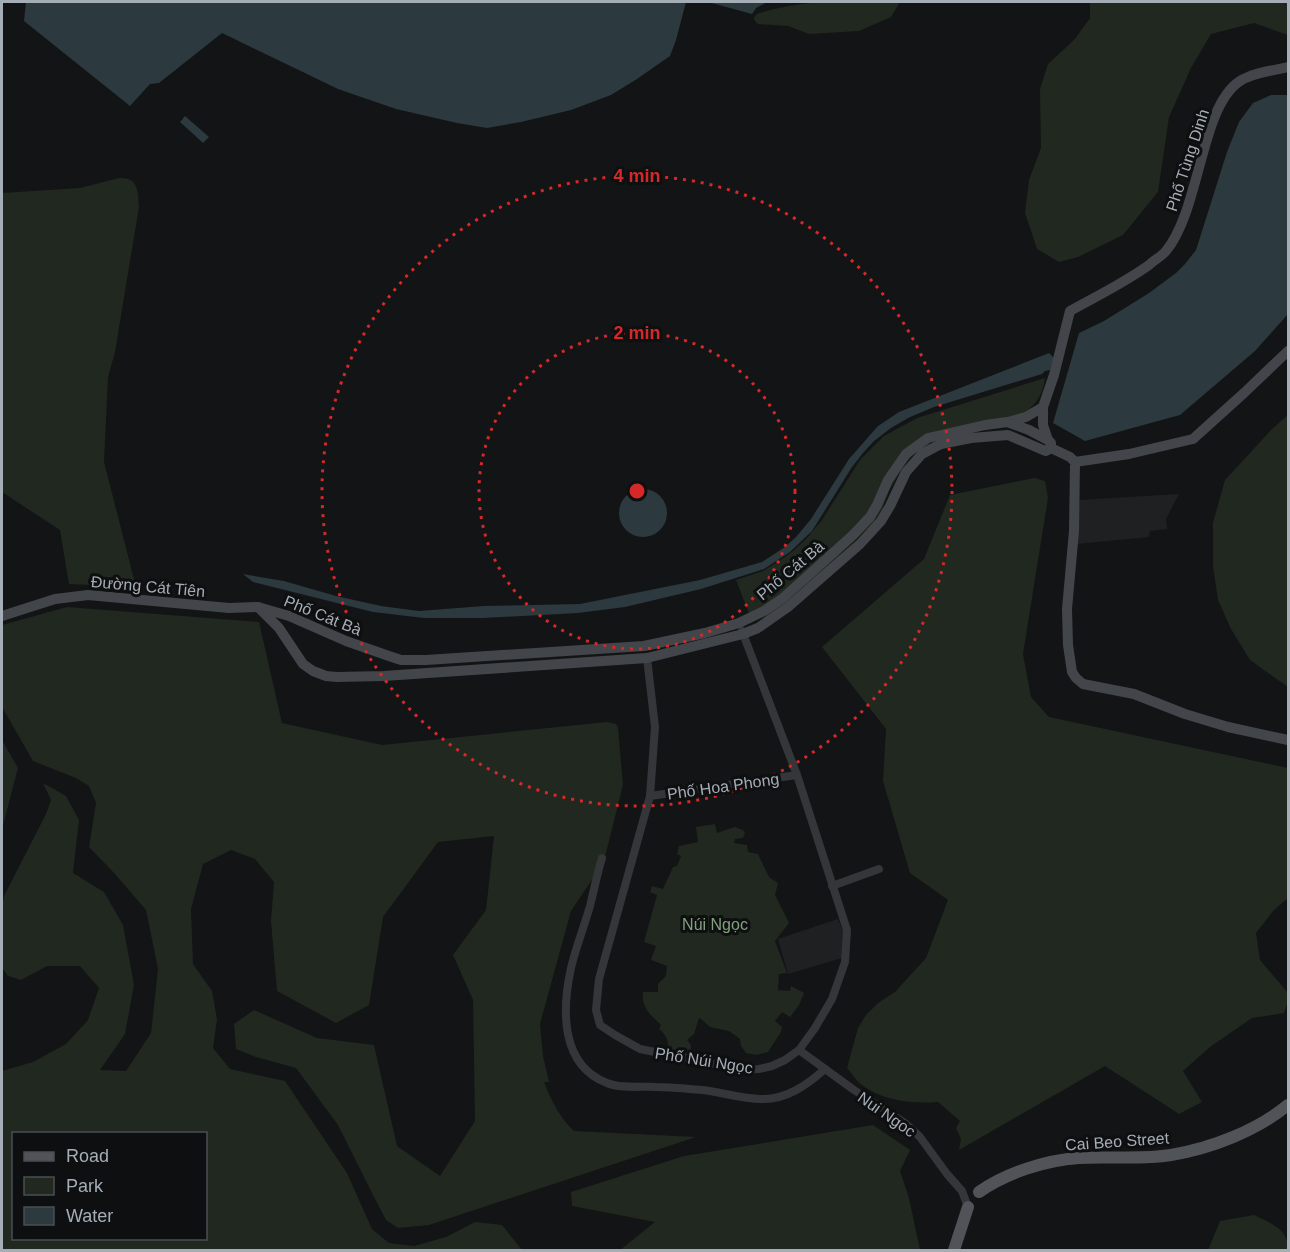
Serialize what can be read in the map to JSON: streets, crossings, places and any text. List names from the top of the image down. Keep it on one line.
{"streets":{"main road":["Phố Tùng Dinh","Phố Cát Bà","Đường Cát Tiên","Cai Beo Street"],"street":["Phố Hoa Phong","Phố Núi Ngọc","Nui Ngoc"]},"crossings":[["Phố Cát Bà","Đường Cát Tiên"],["Phố Cát Bà","Phố Núi Ngọc"],["Phố Hoa Phong","Phố Núi Ngọc"],["Phố Núi Ngọc","Nui Ngoc"]],"parks":["Núi Ngọc"],"legend":["Road","Park","Water"],"rings":["4 min","2 min"]}
